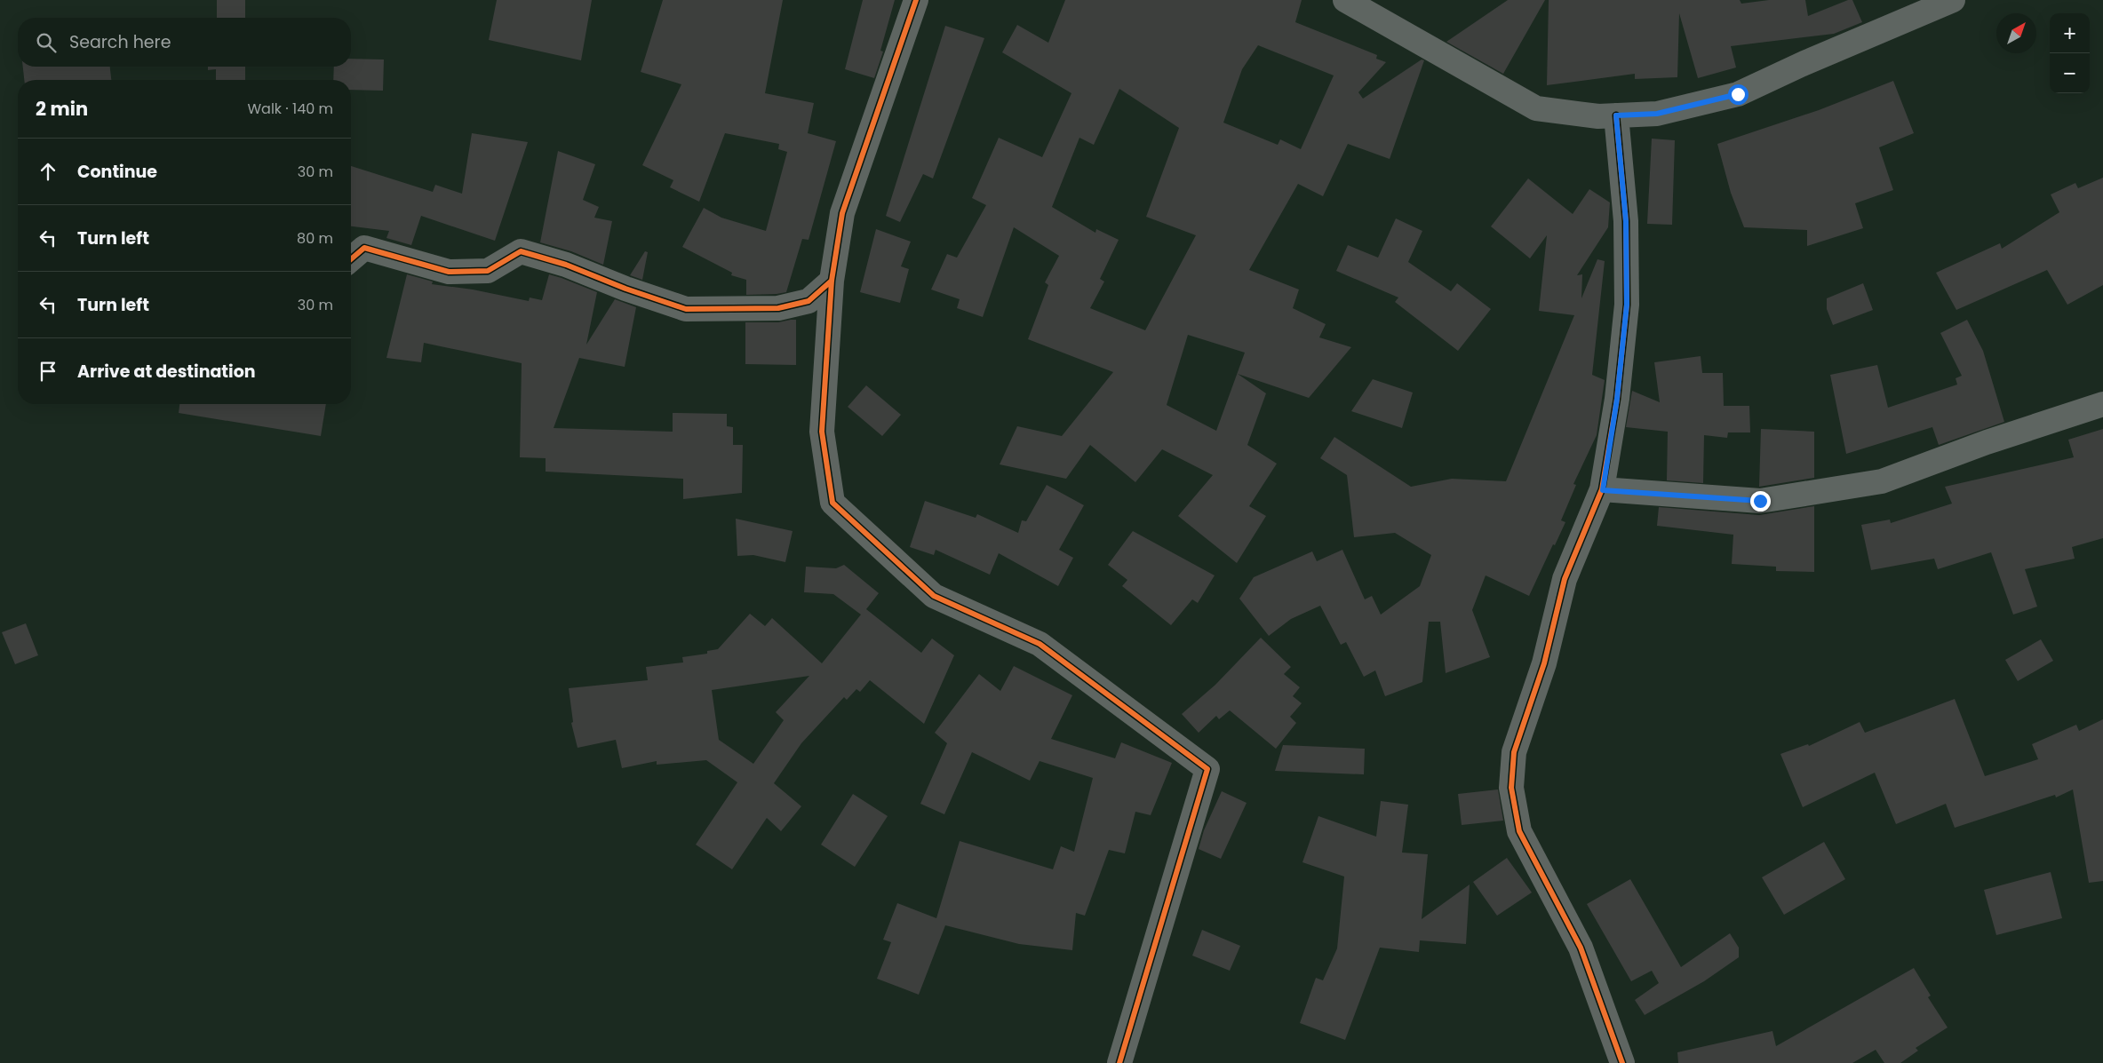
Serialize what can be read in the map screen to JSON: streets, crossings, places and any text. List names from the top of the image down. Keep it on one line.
{"north":"top right","page":{"map_buttons":["+","−"],"search":"Search here","heading":["2 min","Walk · 140 m"],"list":[["Continue","30 m"],["Turn left","80 m"],["Turn left","30 m"],"Arrive at destination"]}}
